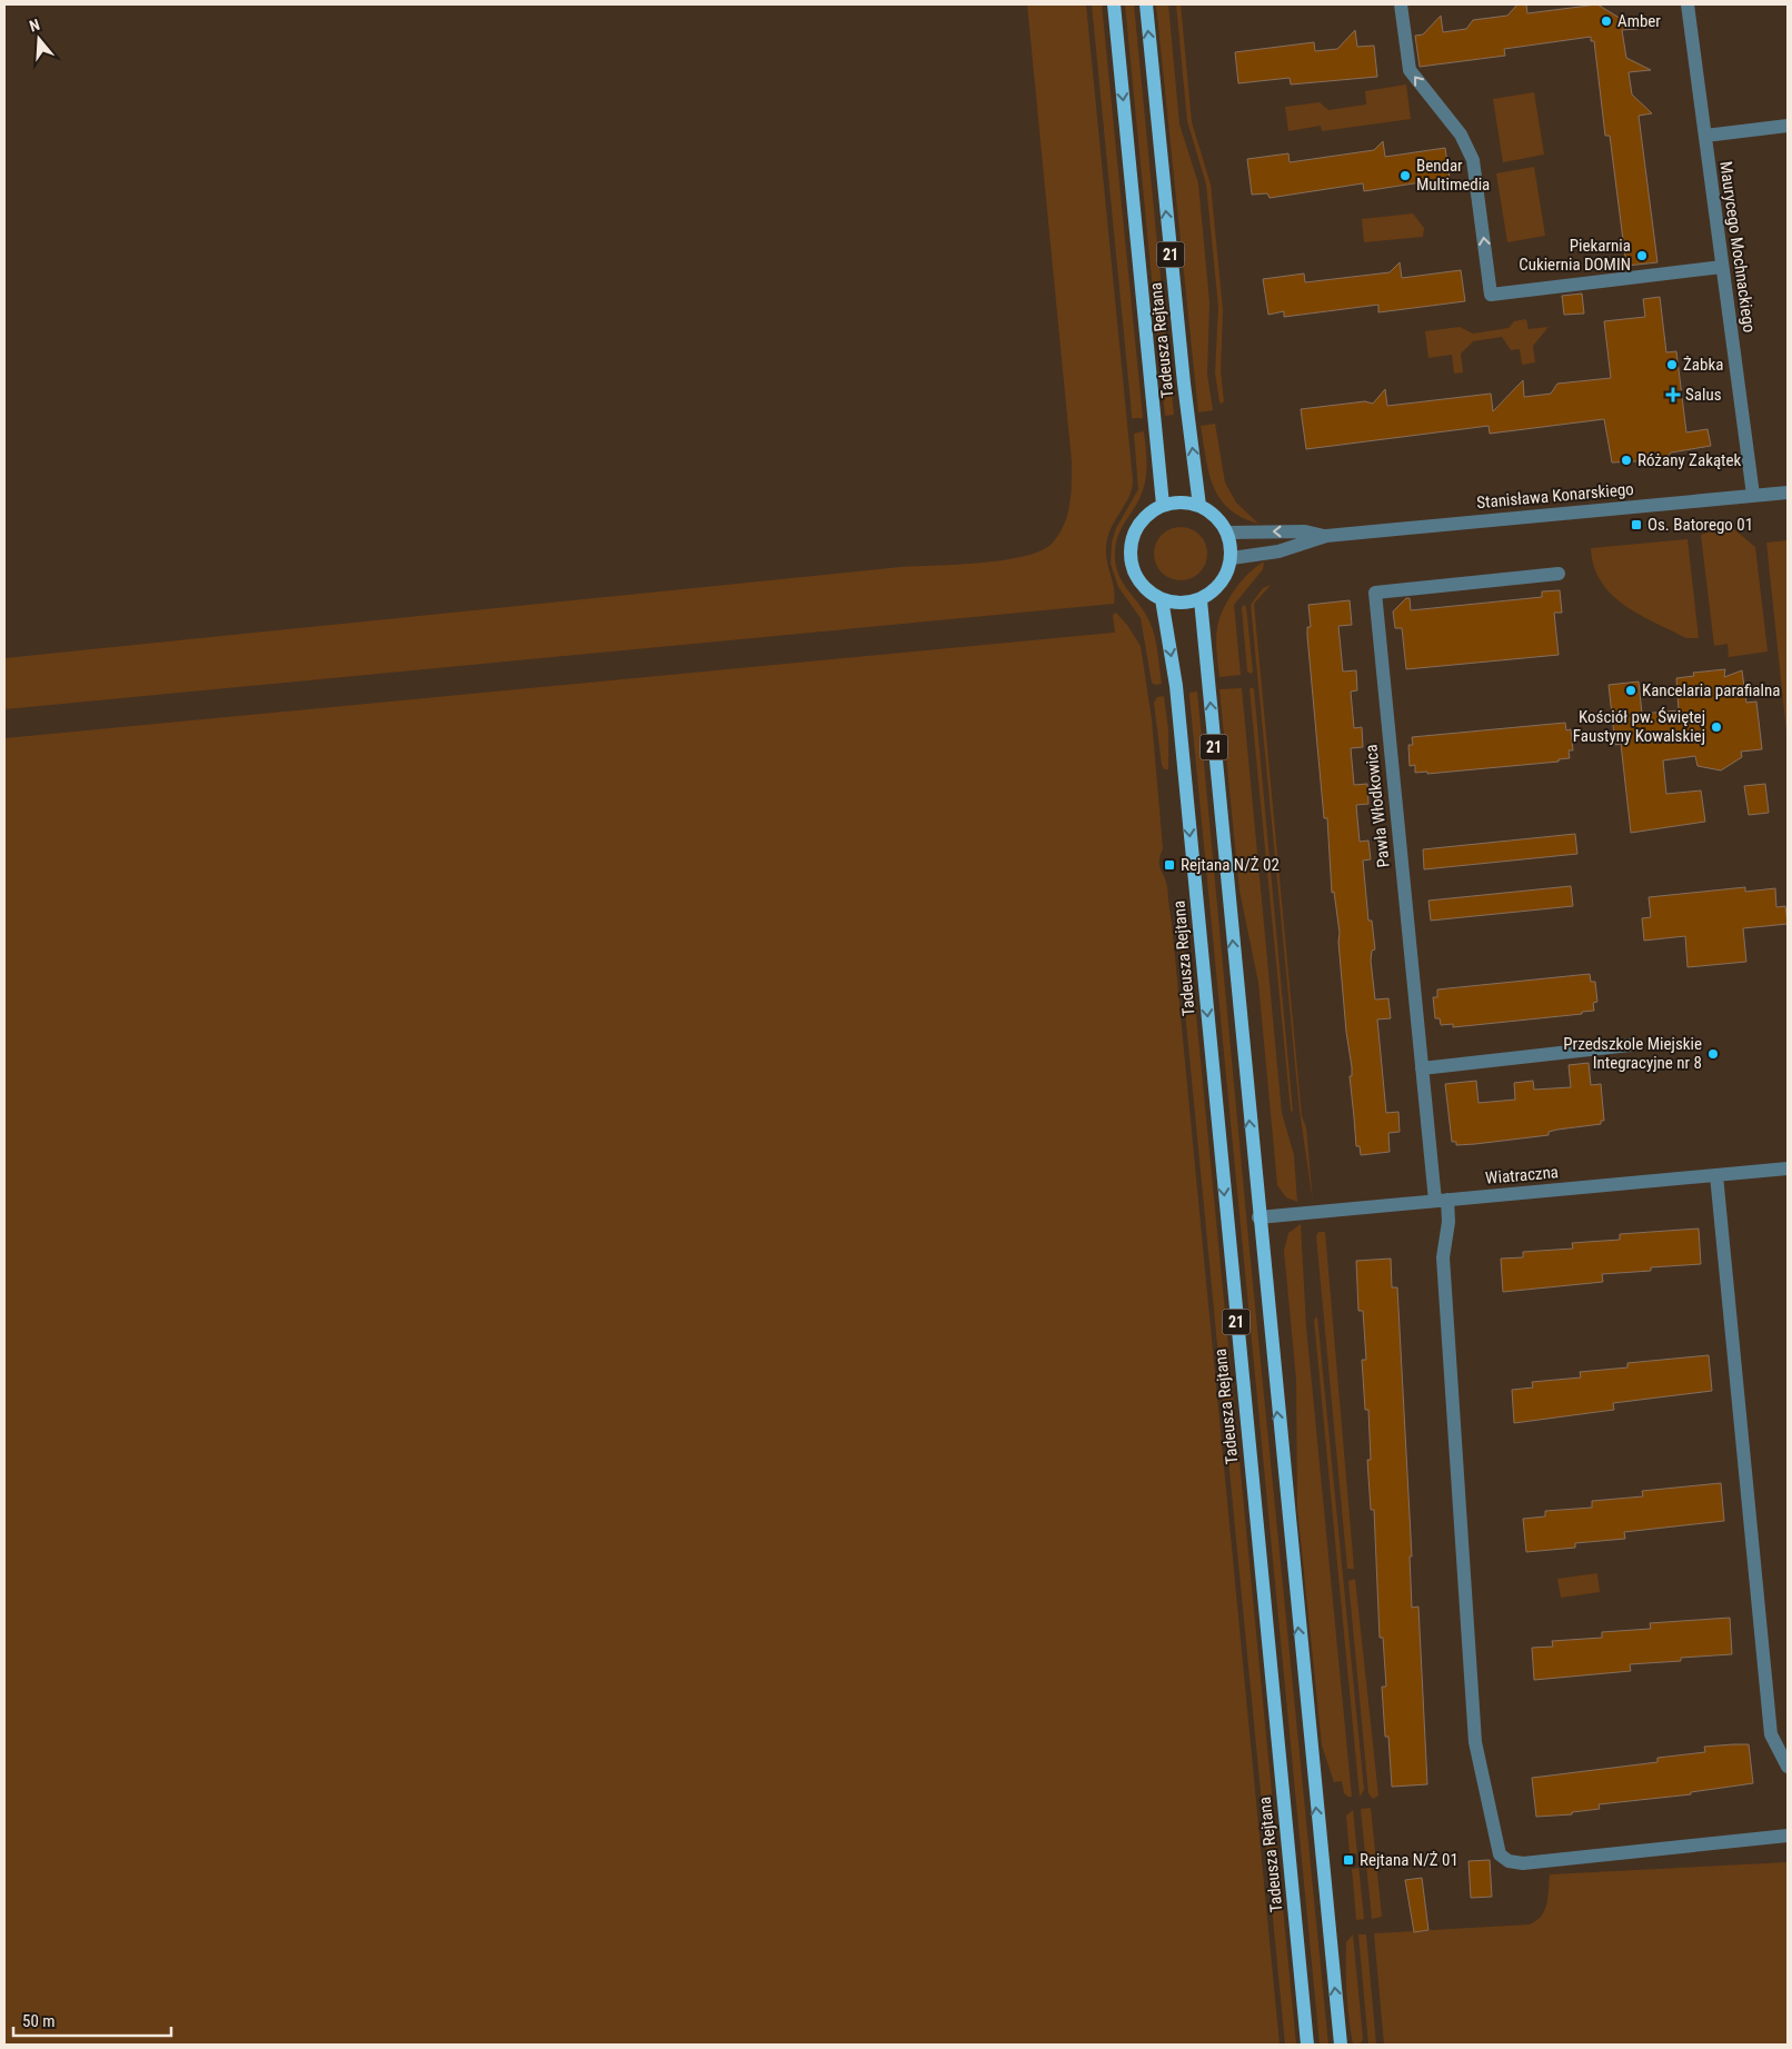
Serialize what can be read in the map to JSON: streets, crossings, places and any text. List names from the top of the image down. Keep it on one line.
{"streets":{"main road":["21","Tadeusza Rejtana"],"street":["Maurycego Mochnackiego","Stanisława Konarskiego","Pawła Włodkowica","Wiatraczna"]},"crossings":[["Maurycego Mochnackiego","Stanisława Konarskiego"],["21","Tadeusza Rejtana"],["21","Stanisława Konarskiego"],["21","Wiatraczna"],["Tadeusza Rejtana","Stanisława Konarskiego"],["Pawła Włodkowica","Wiatraczna"]],"places":{"other":["Amber","Bendar Multimedia","Piekarnia Cukiernia DOMIN","Żabka","Różany Zakątek","Kancelaria parafialna","Kościół pw. Świętej Faustyny Kowalskiej","Przedszkole Miejskie Integracyjne nr 8"],"health":["Salus"],"transit":["Os. Batorego 01","Rejtana N/Ż 02","Rejtana N/Ż 01"]},"scale_bar":"50 m","north":"top"}
